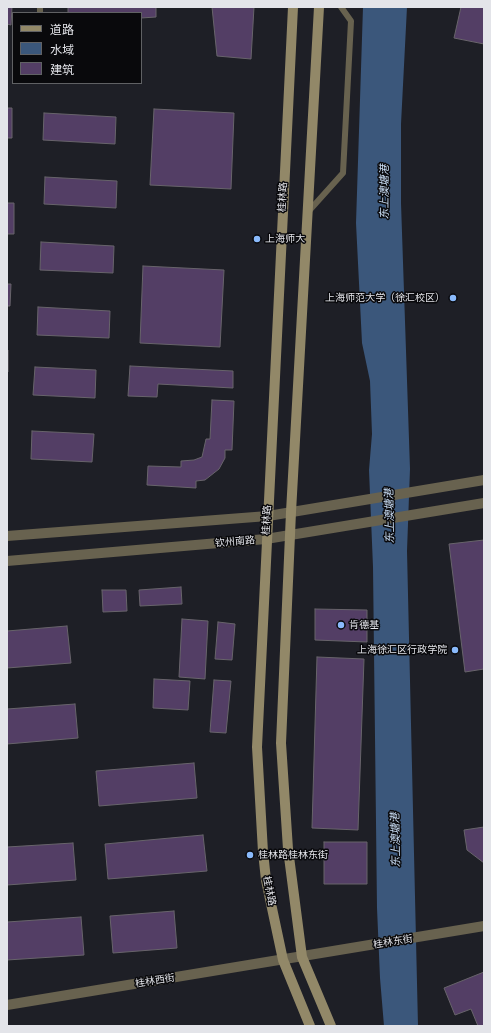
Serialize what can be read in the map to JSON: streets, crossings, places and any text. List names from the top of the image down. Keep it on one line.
{"streets":{"main road":["桂林路"],"street":["钦州南路","桂林东街","桂林西街"]},"crossings":[["桂林路","钦州南路"],["桂林路","桂林西街"],["桂林东街","桂林西街"]],"water":["东上澳塘港"],"places":["上海师大","上海师范大学（徐汇校区）","肯德基","上海徐汇区行政学院","桂林路桂林东街"],"legend":["道路","水域","建筑"]}
